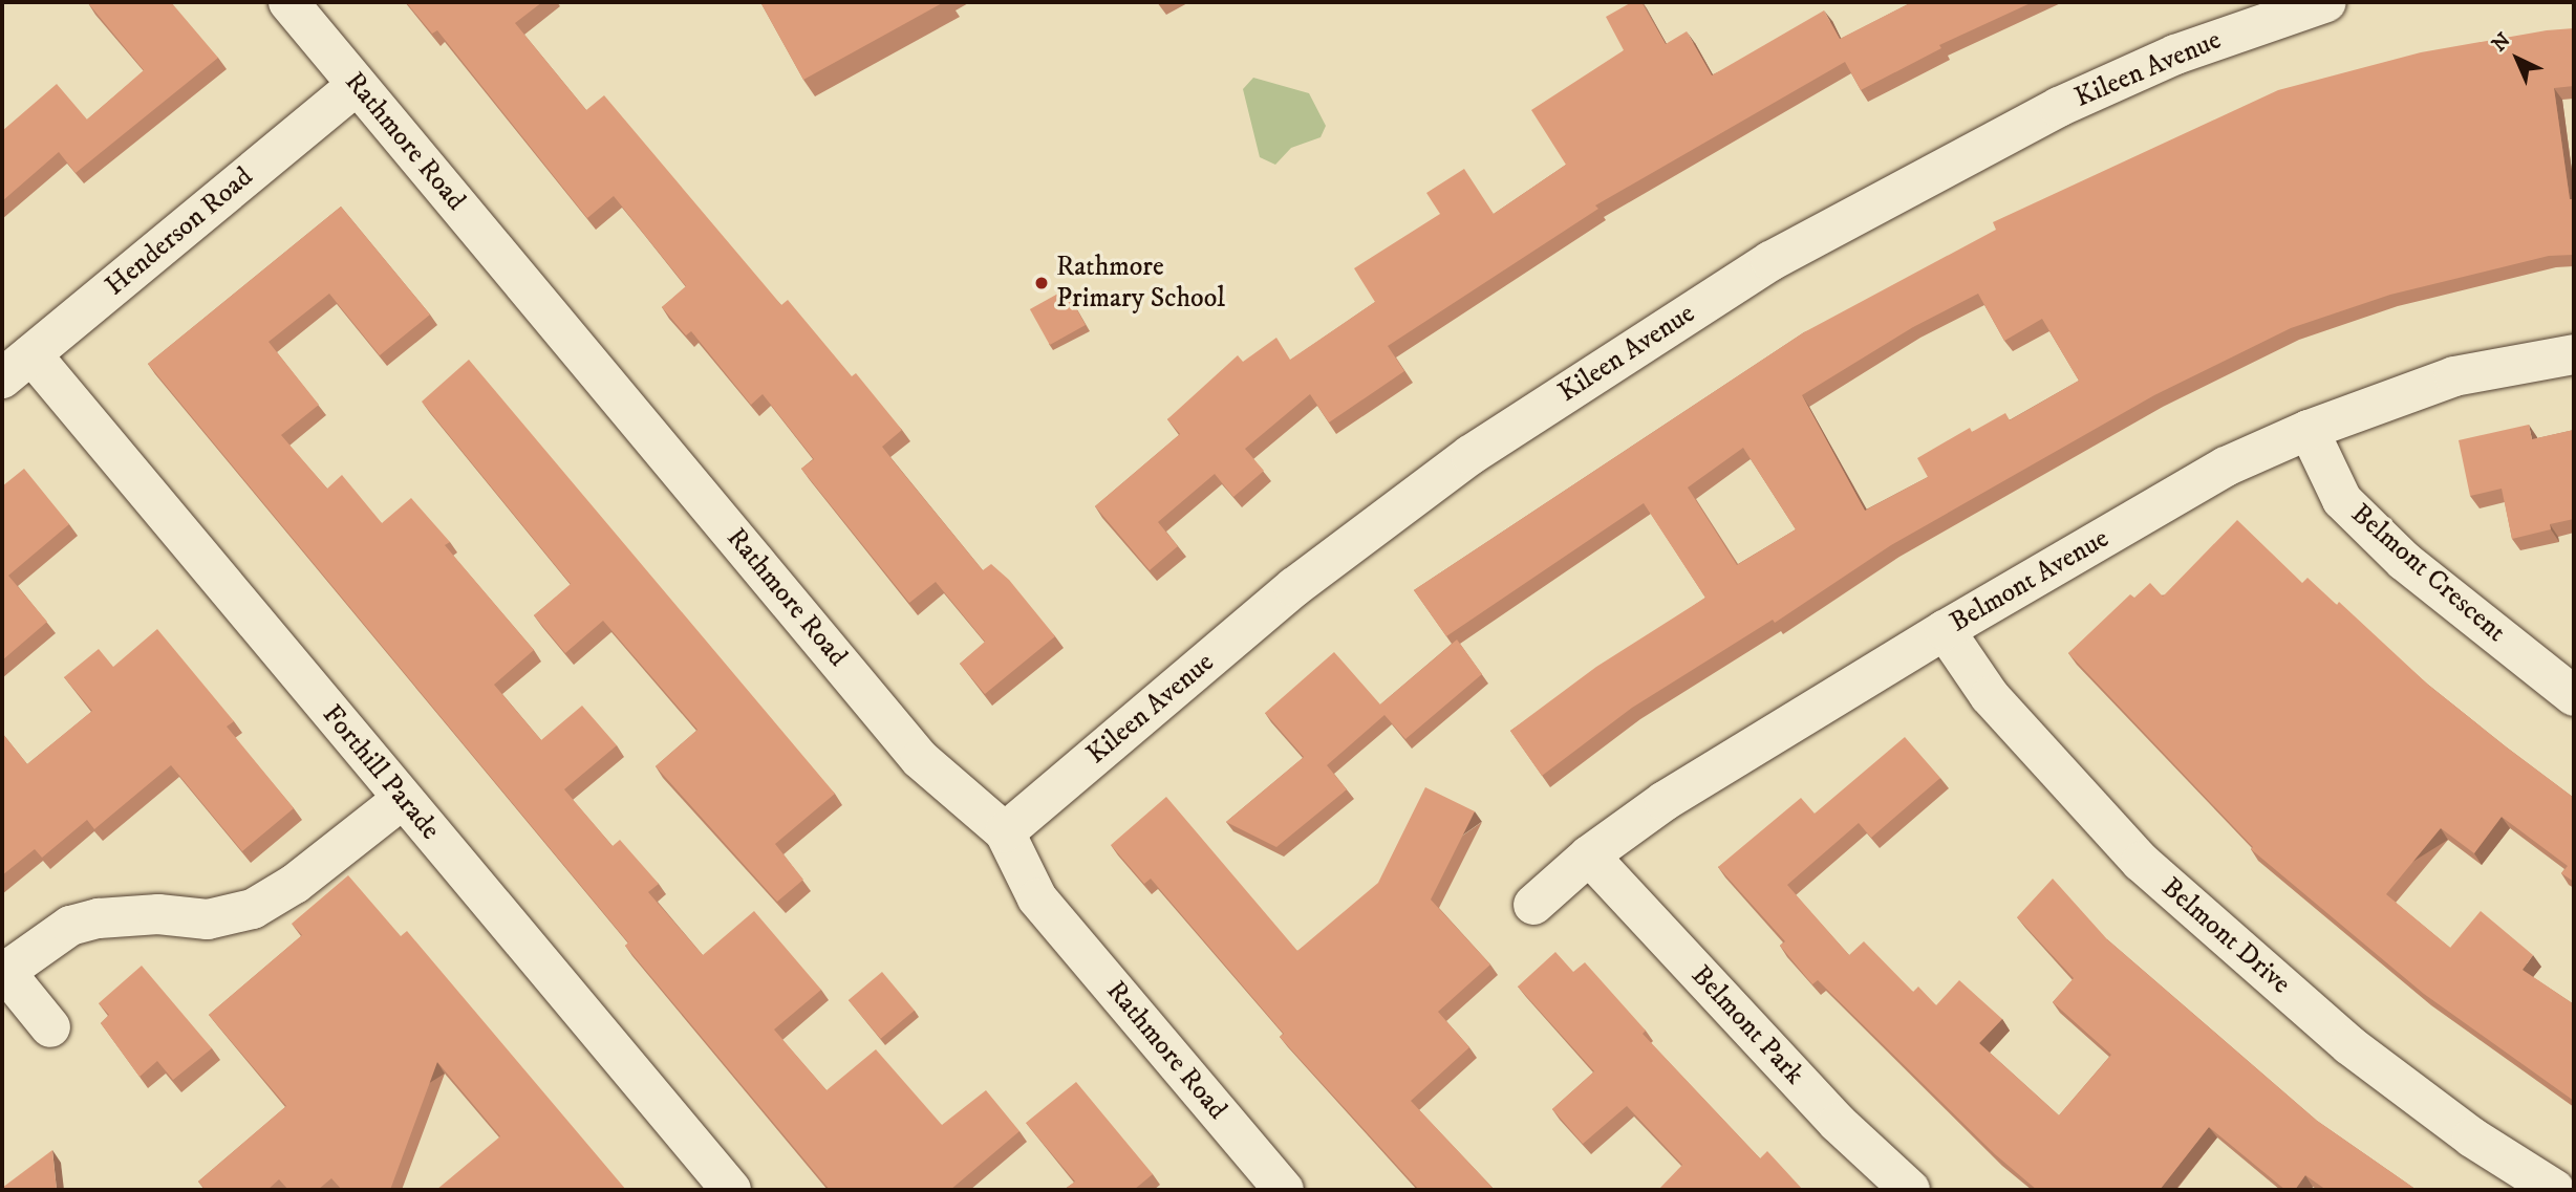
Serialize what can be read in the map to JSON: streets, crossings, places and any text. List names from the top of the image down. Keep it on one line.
{"streets":{"street":["Kileen Avenue","Rathmore Road","Henderson Road","Belmont Crescent","Belmont Avenue","Forthill Parade","Belmont Drive","Belmont Park"]},"crossings":[["Kileen Avenue","Rathmore Road"],["Rathmore Road","Henderson Road"],["Henderson Road","Forthill Parade"],["Belmont Crescent","Belmont Avenue"],["Belmont Avenue","Belmont Drive"],["Belmont Avenue","Belmont Park"]],"places":["Rathmore Primary School"],"north":"top left"}
